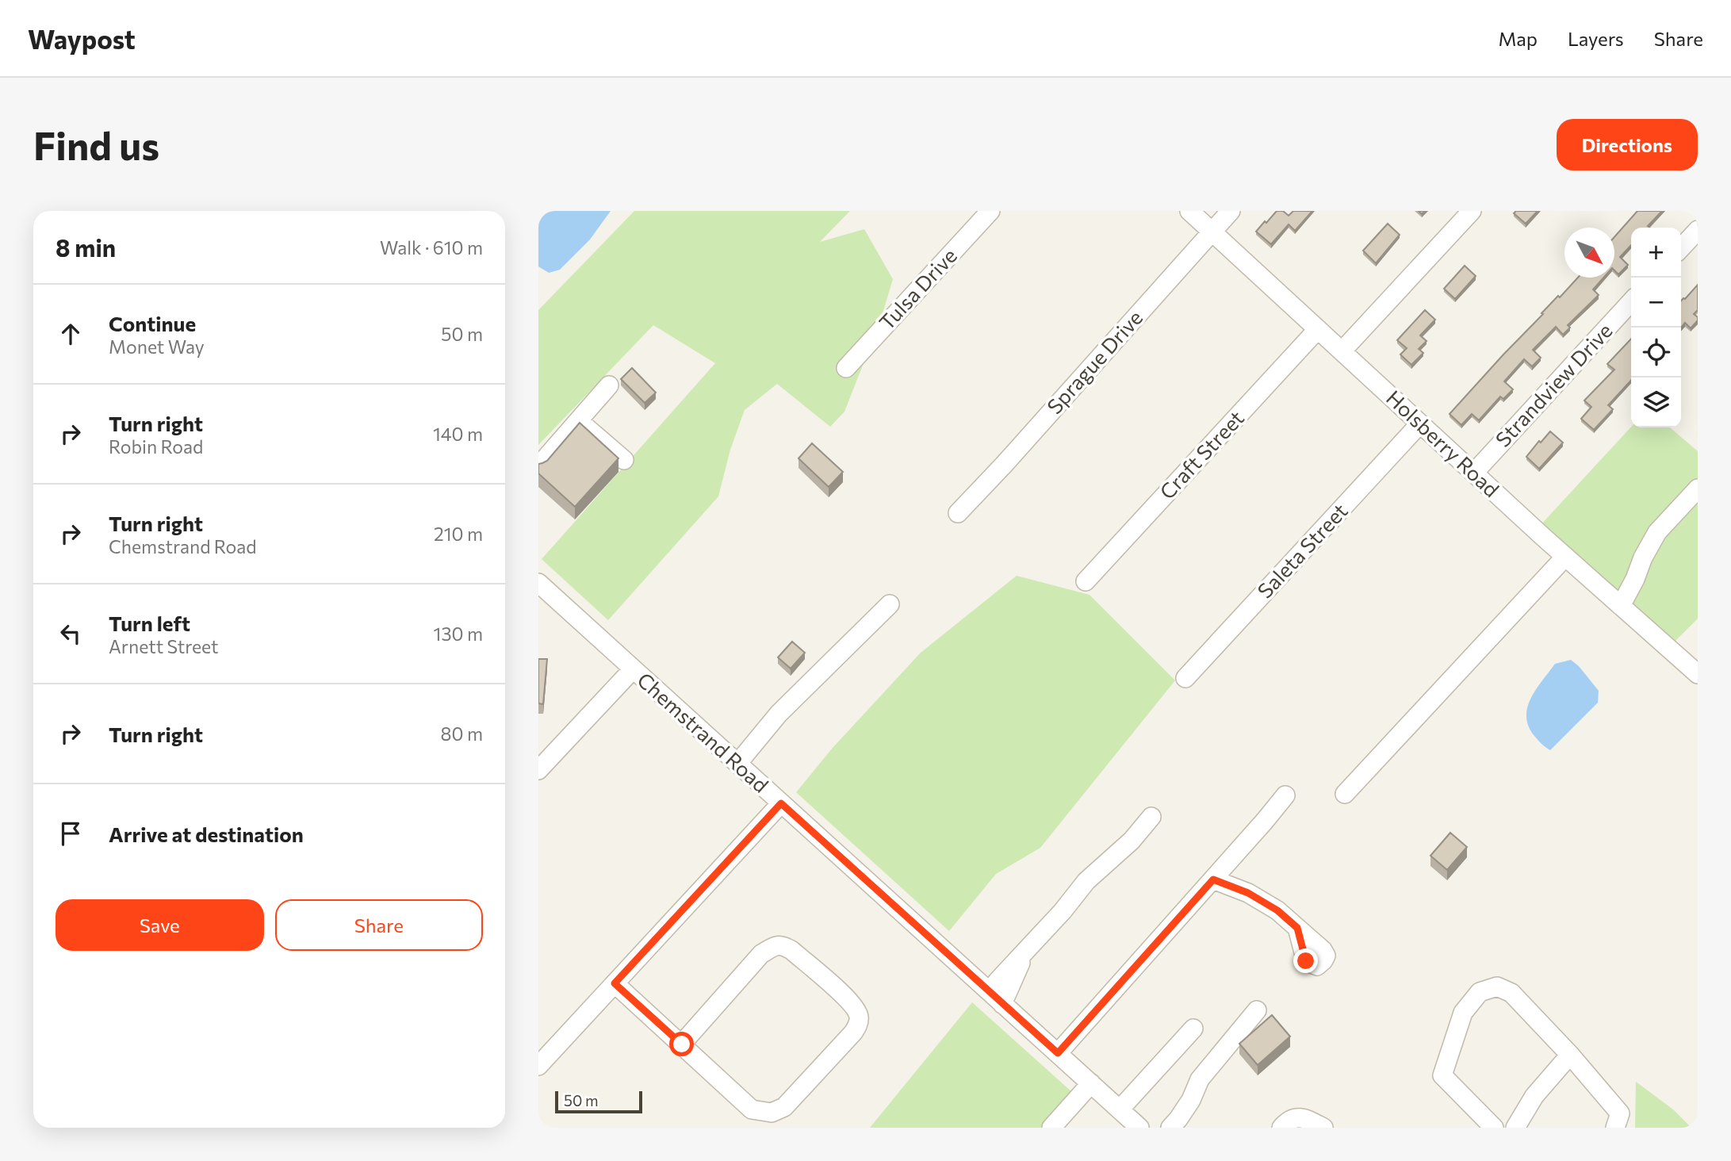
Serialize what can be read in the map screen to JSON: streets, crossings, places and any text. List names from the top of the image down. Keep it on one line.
{"streets":{"street":["Tulsa Drive","Sprague Drive","Strandview Drive","Holsberry Road","Craft Street","Saleta Street","Chemstrand Road"]},"crossings":[["Sprague Drive","Holsberry Road"],["Strandview Drive","Holsberry Road"],["Holsberry Road","Craft Street"],["Holsberry Road","Saleta Street"]],"scale_bar":"50 m","north":"bottom right","page":{"header":"Waypost","nav":["Map","Layers","Share"],"buttons":["Directions",["Save","Share"]],"title":"Find us","heading":["8 min","Walk · 610 m"],"map_buttons":["+","−"],"list":[["Continue","Monet Way","50 m"],["Turn right","Robin Road","140 m"],["Turn right","Chemstrand Road","210 m"],["Turn left","Arnett Street","130 m"],["Turn right","80 m"],"Arrive at destination"],"scale":"50 m"}}
